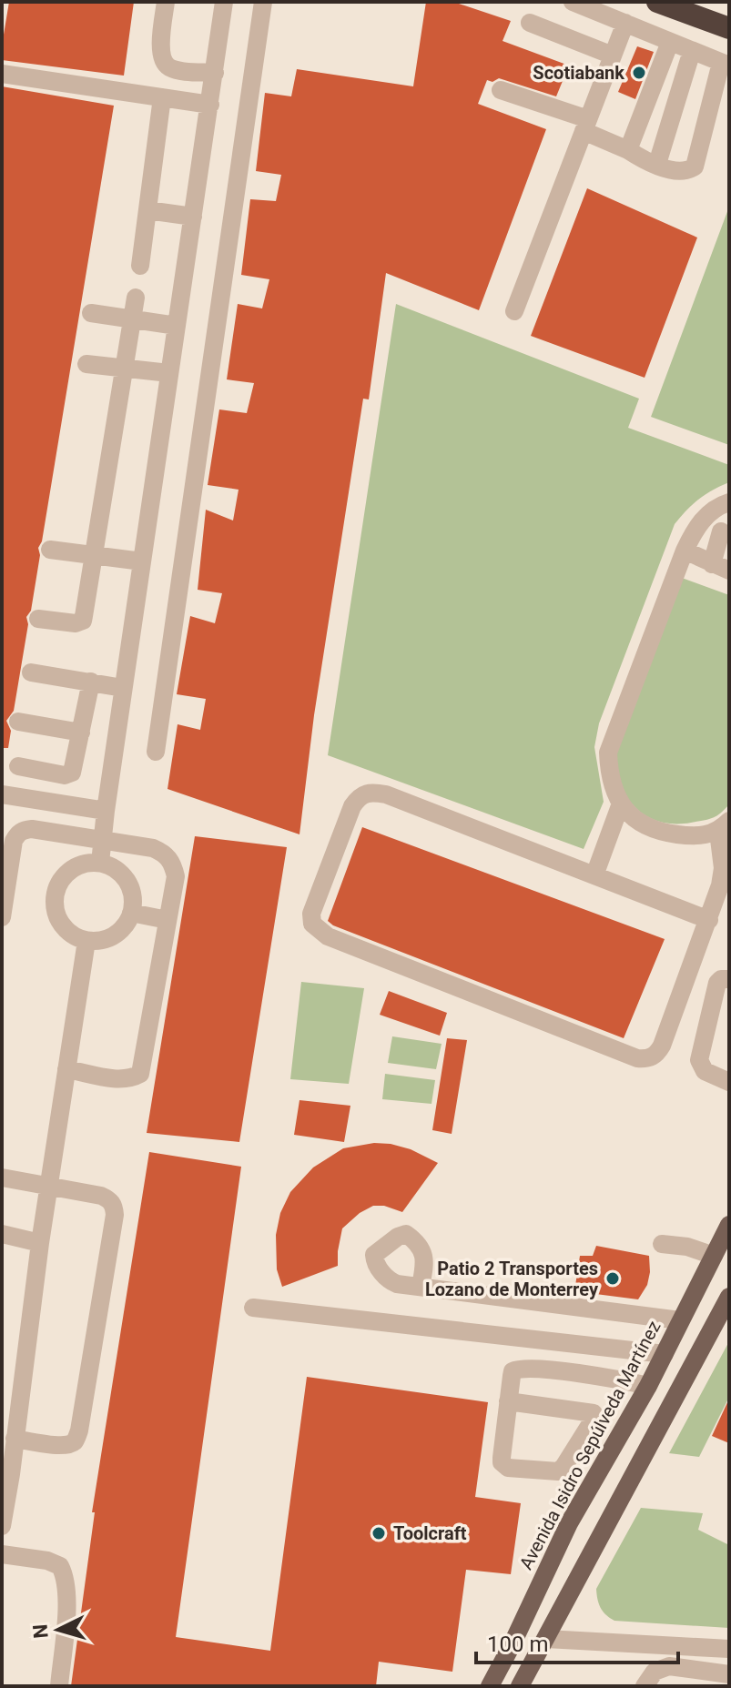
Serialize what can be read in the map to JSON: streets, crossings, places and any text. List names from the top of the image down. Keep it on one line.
{"streets":{"main road":["Avenida Isidro Sepúlveda Martínez"]},"places":["Scotiabank","Patio 2 Transportes Lozano de Monterrey","Toolcraft"],"scale_bar":"100 m","north":"left"}
